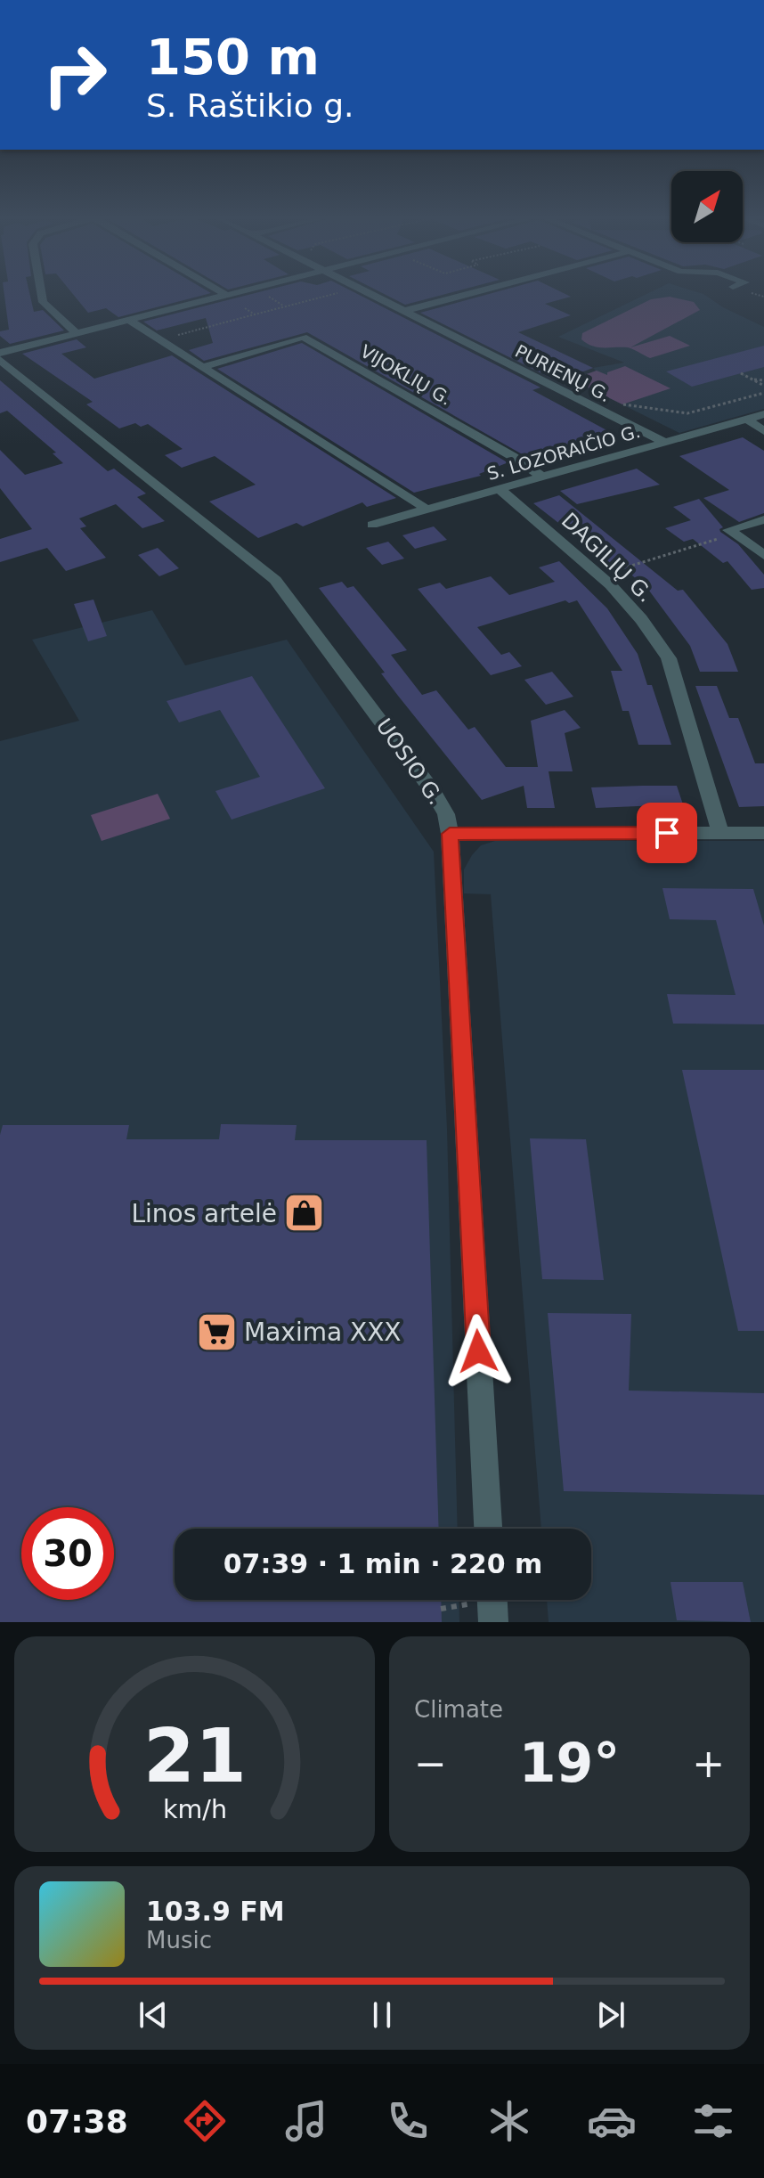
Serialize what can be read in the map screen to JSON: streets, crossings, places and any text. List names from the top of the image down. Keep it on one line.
{"streets":{"street":["PURIENŲ G.","VIJOKLIŲ G.","S. LOZORAIČIO G.","DAGILIŲ G.","UOSIO G."]},"crossings":[["PURIENŲ G.","S. LOZORAIČIO G."],["VIJOKLIŲ G.","S. LOZORAIČIO G."],["S. LOZORAIČIO G.","DAGILIŲ G."]],"places":{"shop":["Linos artelė"],"supermarket":["Maxima XXX"]},"north":"top right","page":{"turn":["150 m","S. Raštikio g."],"limit":"30","trip":"07:39 · 1 min · 220 m","tile":"Climate","heat":["−","19°","+"],"song":["103.9 FM","Music"],"tabs":"07:38","gauge":["21","km/h"]}}
